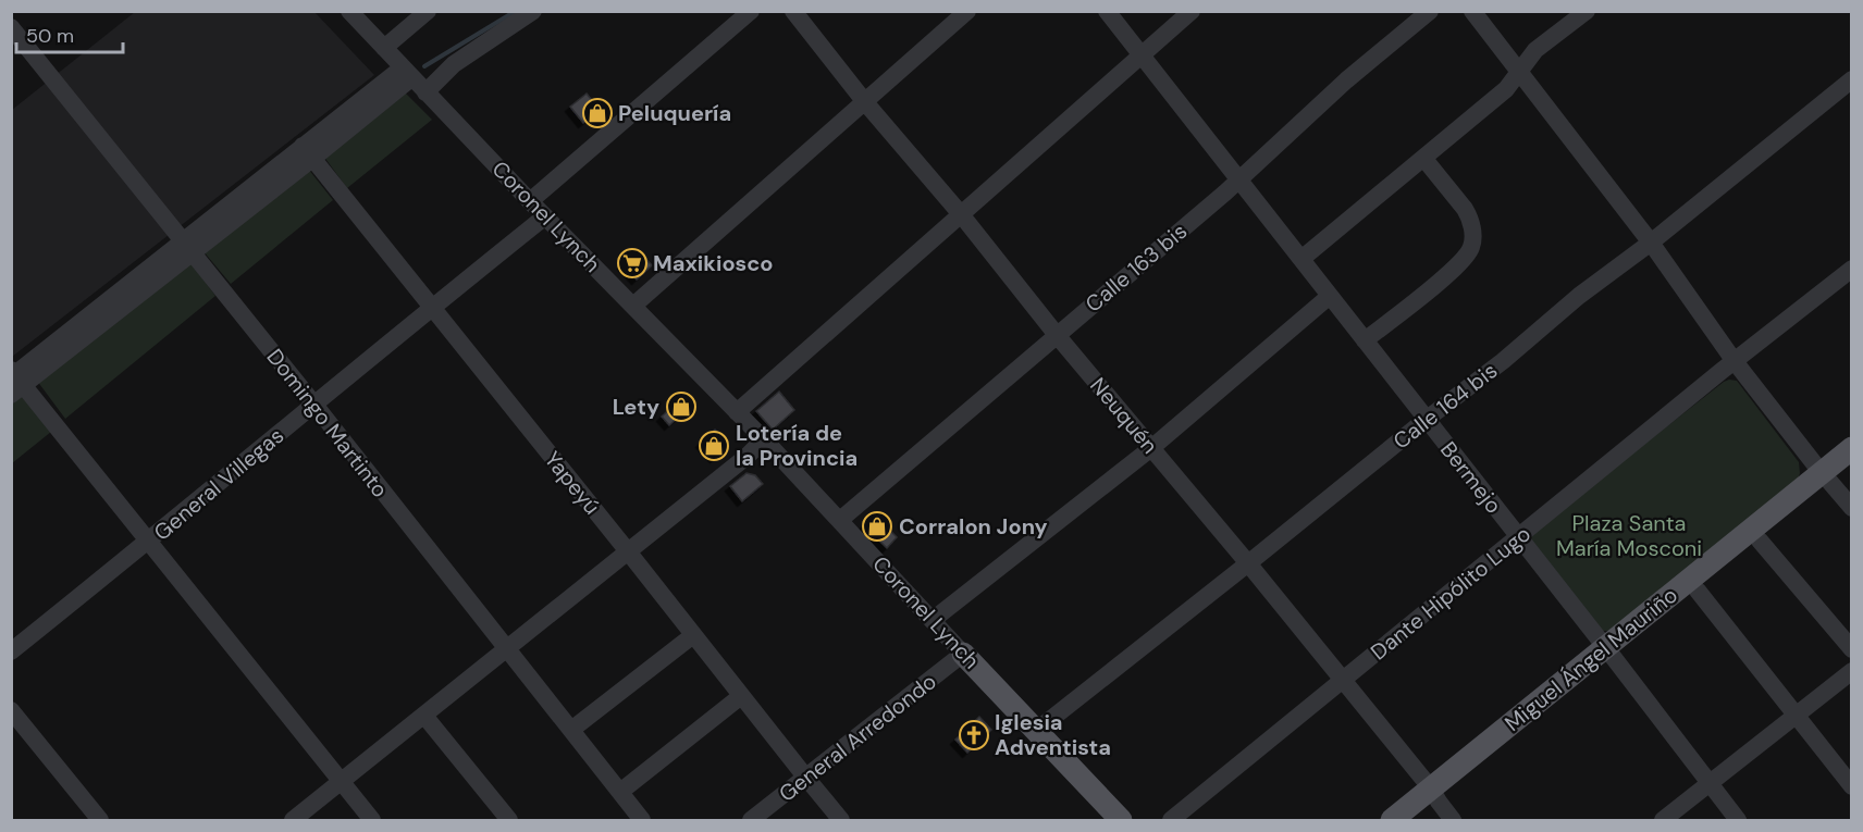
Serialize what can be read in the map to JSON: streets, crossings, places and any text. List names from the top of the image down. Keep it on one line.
{"streets":{"main road":["Coronel Lynch","Miguel Ángel Mauriño"],"street":["Calle 163 bis","Calle 164 bis","Neuquén","Domingo Martinto","Bermejo","Yapeyú","General Villegas","Dante Hipólito Lugo","General Arredondo"]},"crossings":[["Coronel Lynch","Calle 163 bis"],["Coronel Lynch","Calle 164 bis"],["Coronel Lynch","General Villegas"],["Coronel Lynch","General Arredondo"],["Calle 163 bis","Neuquén"],["Calle 163 bis","Bermejo"],["Calle 164 bis","Neuquén"],["Calle 164 bis","Bermejo"],["Neuquén","Dante Hipólito Lugo"],["Neuquén","Miguel Ángel Mauriño"],["Domingo Martinto","General Villegas"],["Bermejo","Dante Hipólito Lugo"],["Bermejo","Miguel Ángel Mauriño"],["Yapeyú","General Villegas"],["Yapeyú","General Arredondo"]],"parks":["Plaza Santa María Mosconi"],"places":{"shop":["Peluquería","Lety","Lotería de la Provincia","Corralon Jony"],"supermarket":["Maxikiosco"],"church":["Iglesia Adventista"]},"scale_bar":"50 m"}
